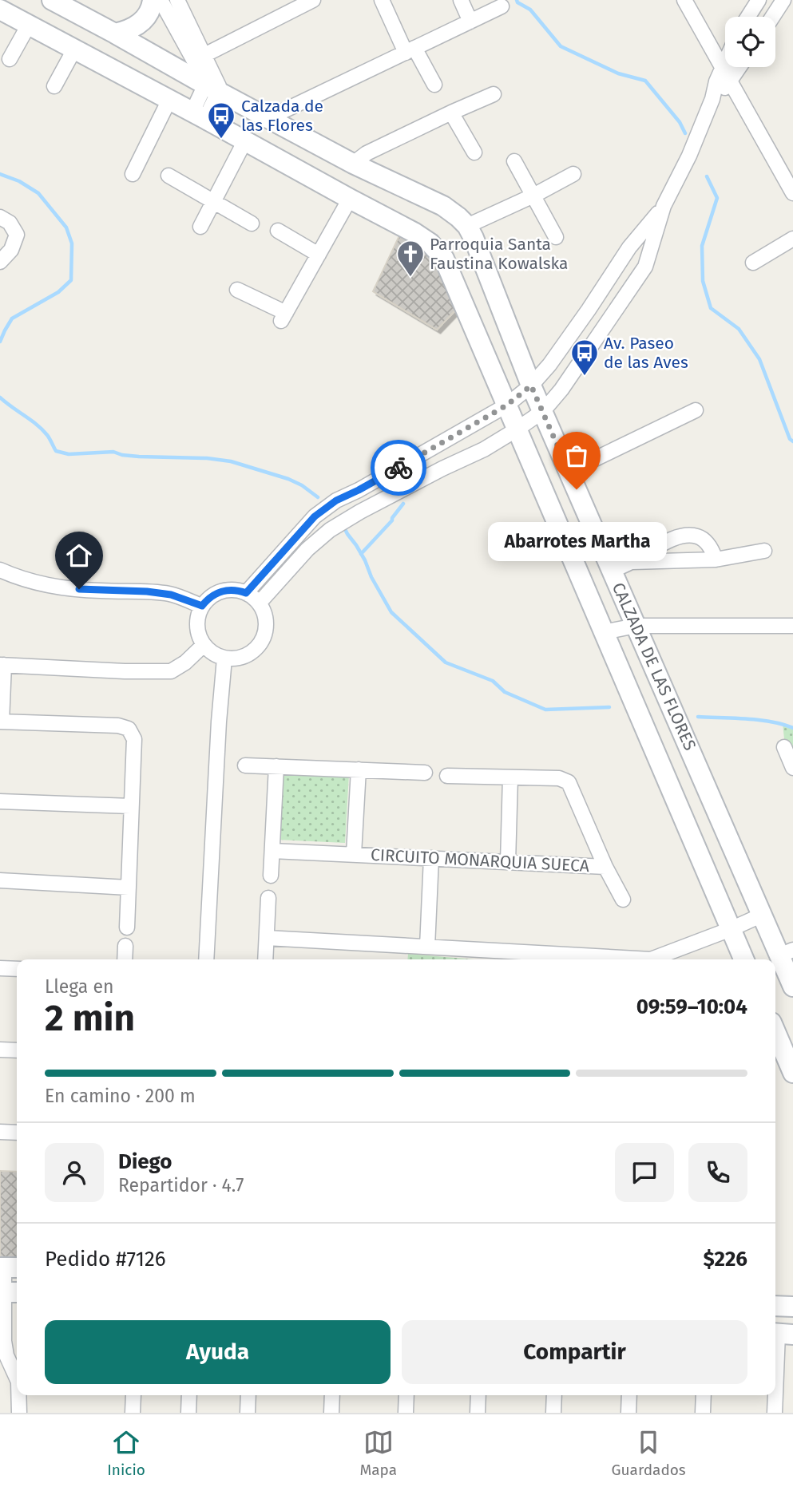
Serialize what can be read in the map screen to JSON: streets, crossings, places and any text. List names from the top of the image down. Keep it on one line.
{"streets":{"street":["CALZADA DE LAS FLORES","CIRCUITO MONARQUIA SUECA"]},"places":{"bus stop":["Calzada de las Flores","Av. Paseo de las Aves"],"church":["Parroquia Santa Faustina Kowalska"],"other":["Abarrotes Martha"]},"page":{"bubble":"Abarrotes Martha","heading":["2 min","Llega en","09:59–10:04"],"panel":["Diego","Repartidor · 4.7","Pedido #7126","$226"],"bar":"En camino · 200 m","buttons":["Ayuda","Compartir"],"tabs":["Inicio","Mapa","Guardados"]}}
